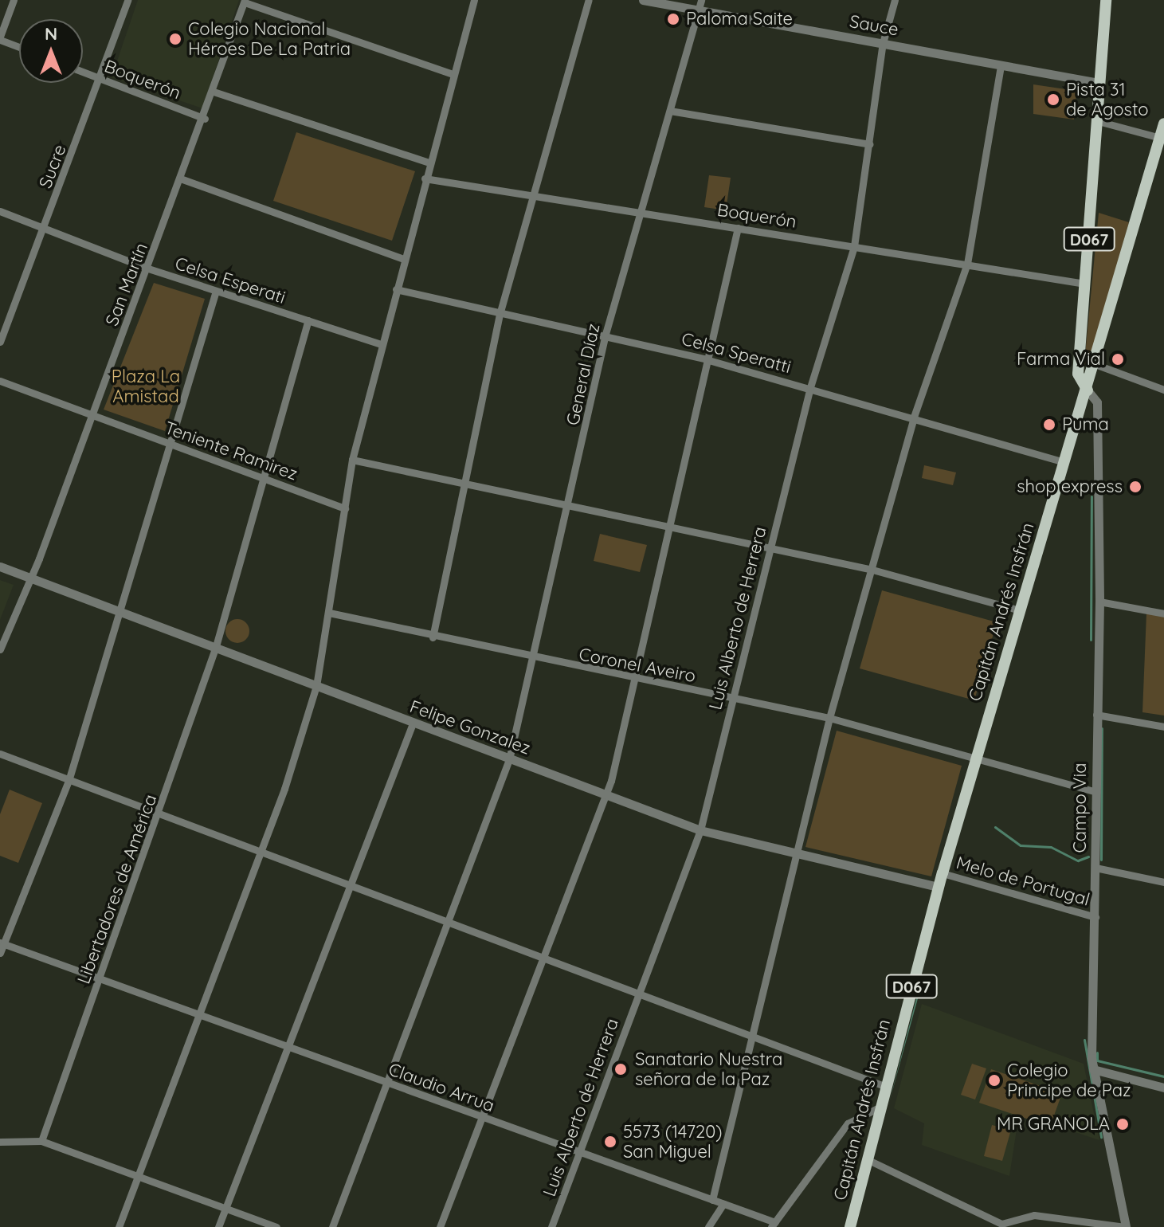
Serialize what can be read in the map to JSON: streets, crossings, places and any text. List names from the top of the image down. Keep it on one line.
{"streets":{"main road":["D067","Capitán Andrés Insfrán"],"street":["Sauce","Boquerón","Sucre","Celsa Esperati","San Martín","Celsa Speratti","General Díaz","Teniente Ramirez","Luis Alberto de Herrera","Coronel Aveiro","Felipe Gonzalez","Campo Via","Melo de Portugal","Libertadores de América","Claudio Arrua"]},"crossings":[["Sauce","D067"],["Sauce","General Díaz"],["Sauce","Luis Alberto de Herrera"],["Boquerón","Sucre"],["Boquerón","D067"],["Boquerón","San Martín"],["Boquerón","General Díaz"],["Boquerón","Luis Alberto de Herrera"],["Sucre","Celsa Esperati"],["D067","Capitán Andrés Insfrán"],["D067","Campo Via"],["Celsa Esperati","San Martín"],["Celsa Esperati","Libertadores de América"],["San Martín","Teniente Ramirez"],["San Martín","Felipe Gonzalez"],["Celsa Speratti","General Díaz"],["Celsa Speratti","Capitán Andrés Insfrán"],["Celsa Speratti","Luis Alberto de Herrera"],["General Díaz","Coronel Aveiro"],["General Díaz","Felipe Gonzalez"],["General Díaz","Claudio Arrua"],["Teniente Ramirez","Libertadores de América"],["Capitán Andrés Insfrán","Coronel Aveiro"],["Capitán Andrés Insfrán","Felipe Gonzalez"],["Capitán Andrés Insfrán","Campo Via"],["Capitán Andrés Insfrán","Melo de Portugal"],["Luis Alberto de Herrera","Coronel Aveiro"],["Luis Alberto de Herrera","Felipe Gonzalez"],["Luis Alberto de Herrera","Claudio Arrua"],["Felipe Gonzalez","Libertadores de América"],["Campo Via","Melo de Portugal"],["Libertadores de América","Claudio Arrua"]],"parks":["Plaza La Amistad"],"places":["Paloma Saite","Colegio Nacional Héroes De La Patria","Pista 31 de Agosto","Farma Vial","Puma","shop express","Sanatario Nuestra señora de la Paz","Colegio Principe de Paz","MR GRANOLA","5573 (14720) San Miguel"],"north":"top"}
